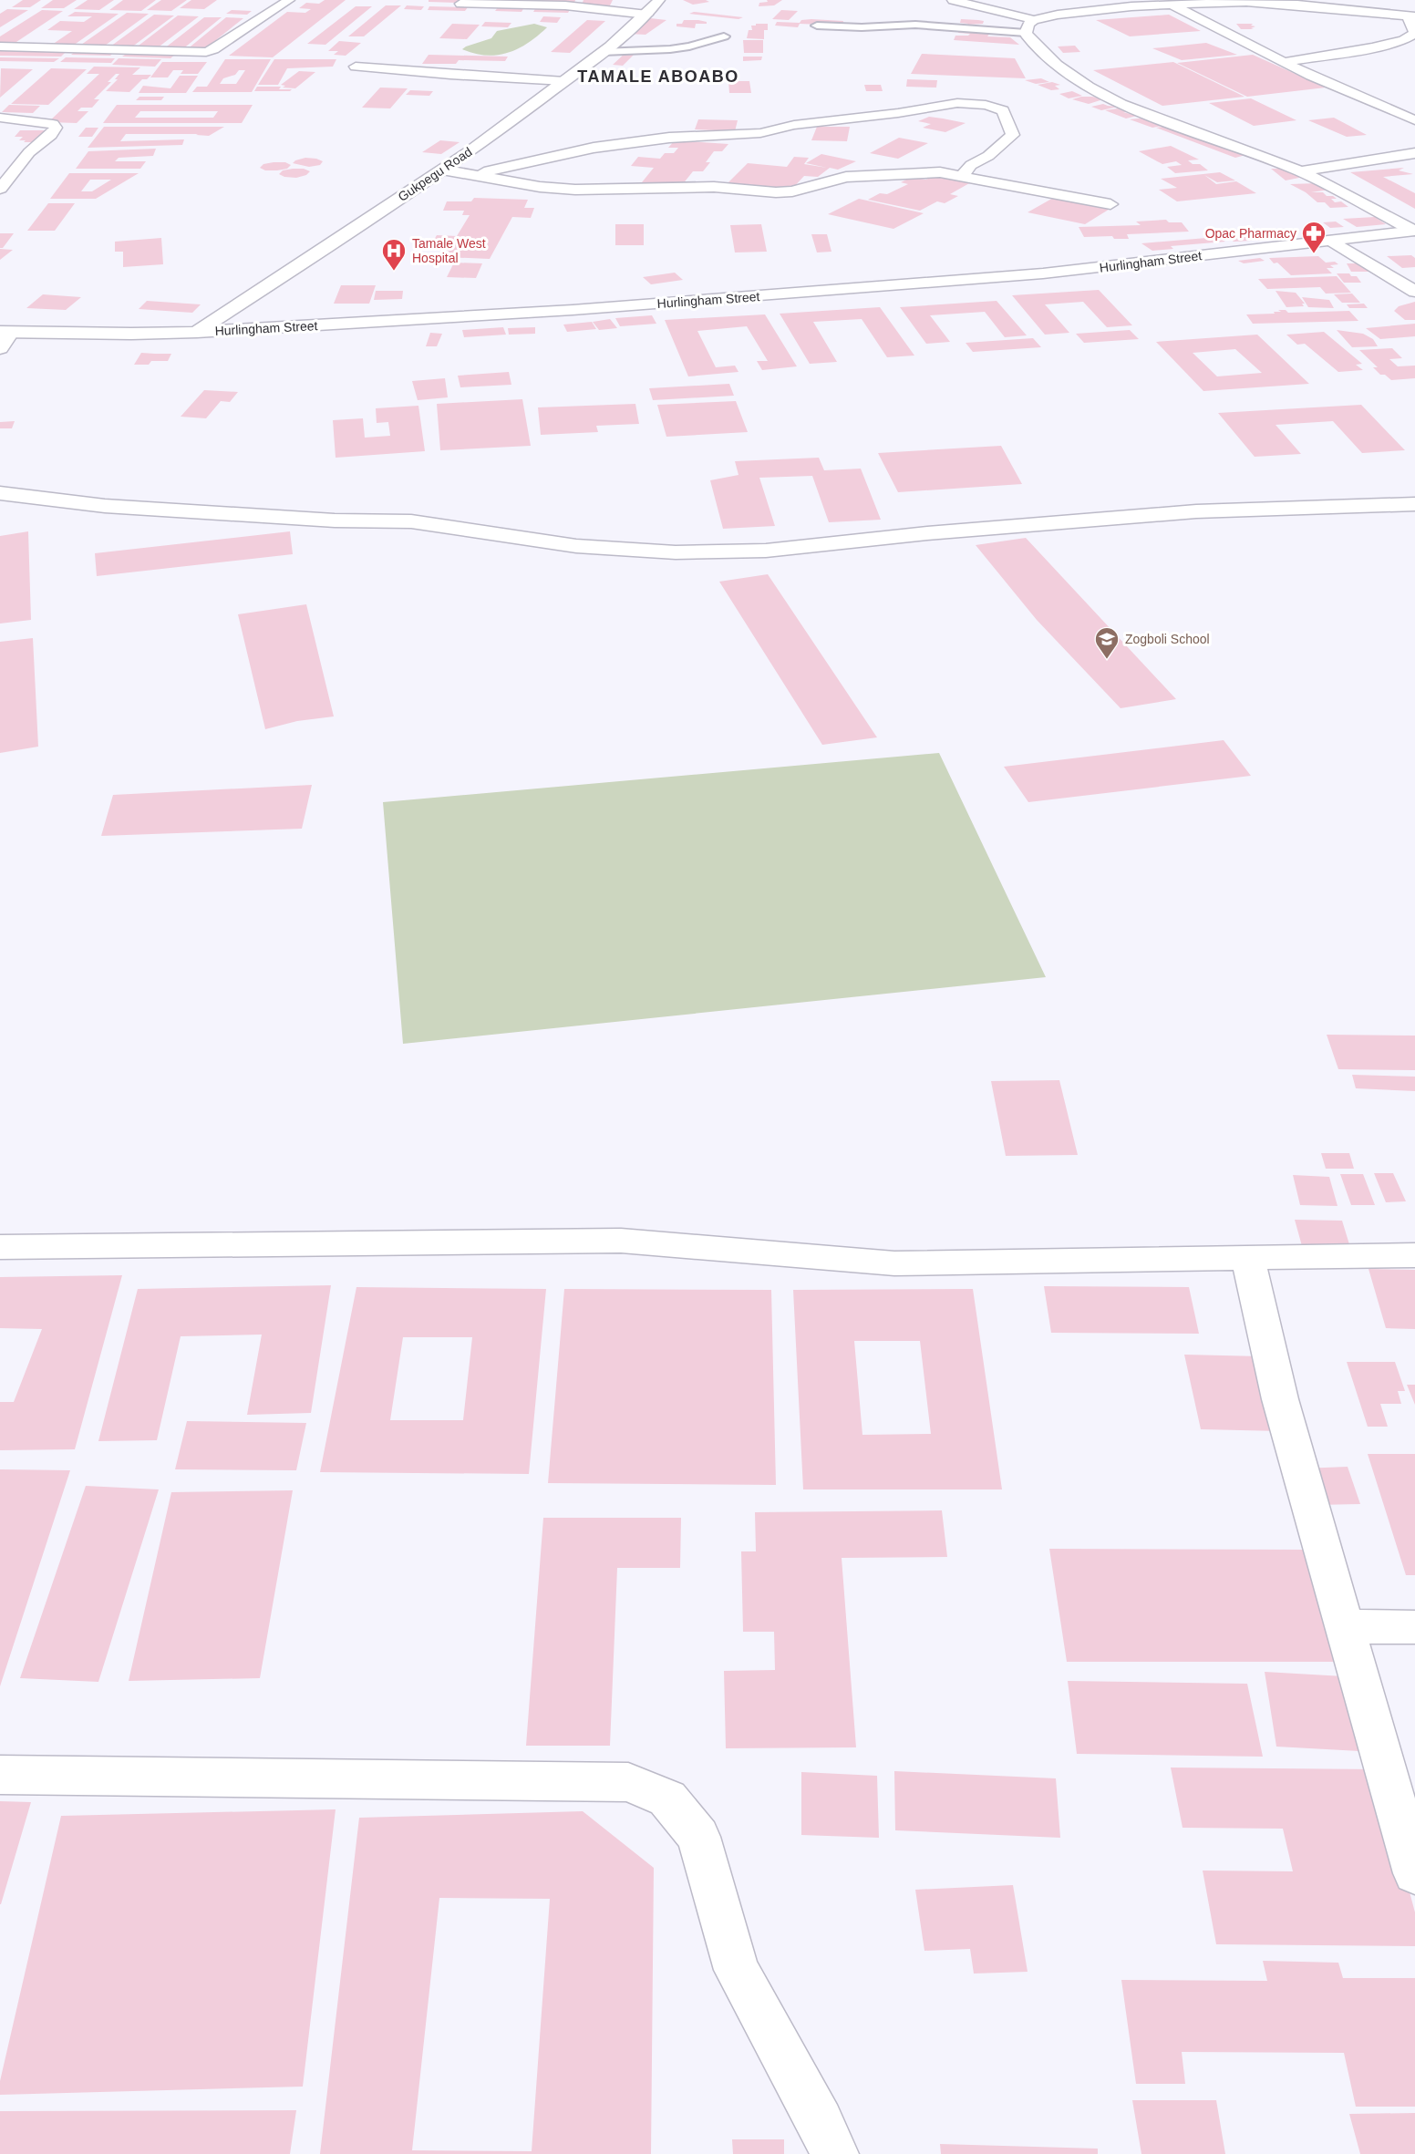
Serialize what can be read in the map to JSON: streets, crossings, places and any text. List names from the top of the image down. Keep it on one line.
{"streets":{"street":["Gukpegu Road","Hurlingham Street"]},"crossings":[["Gukpegu Road","Hurlingham Street"]],"districts":["TAMALE ABOABO"],"places":{"pharmacy":["Opac Pharmacy"],"hospital":["Tamale West Hospital"],"school or university":["Zogboli School"]}}
